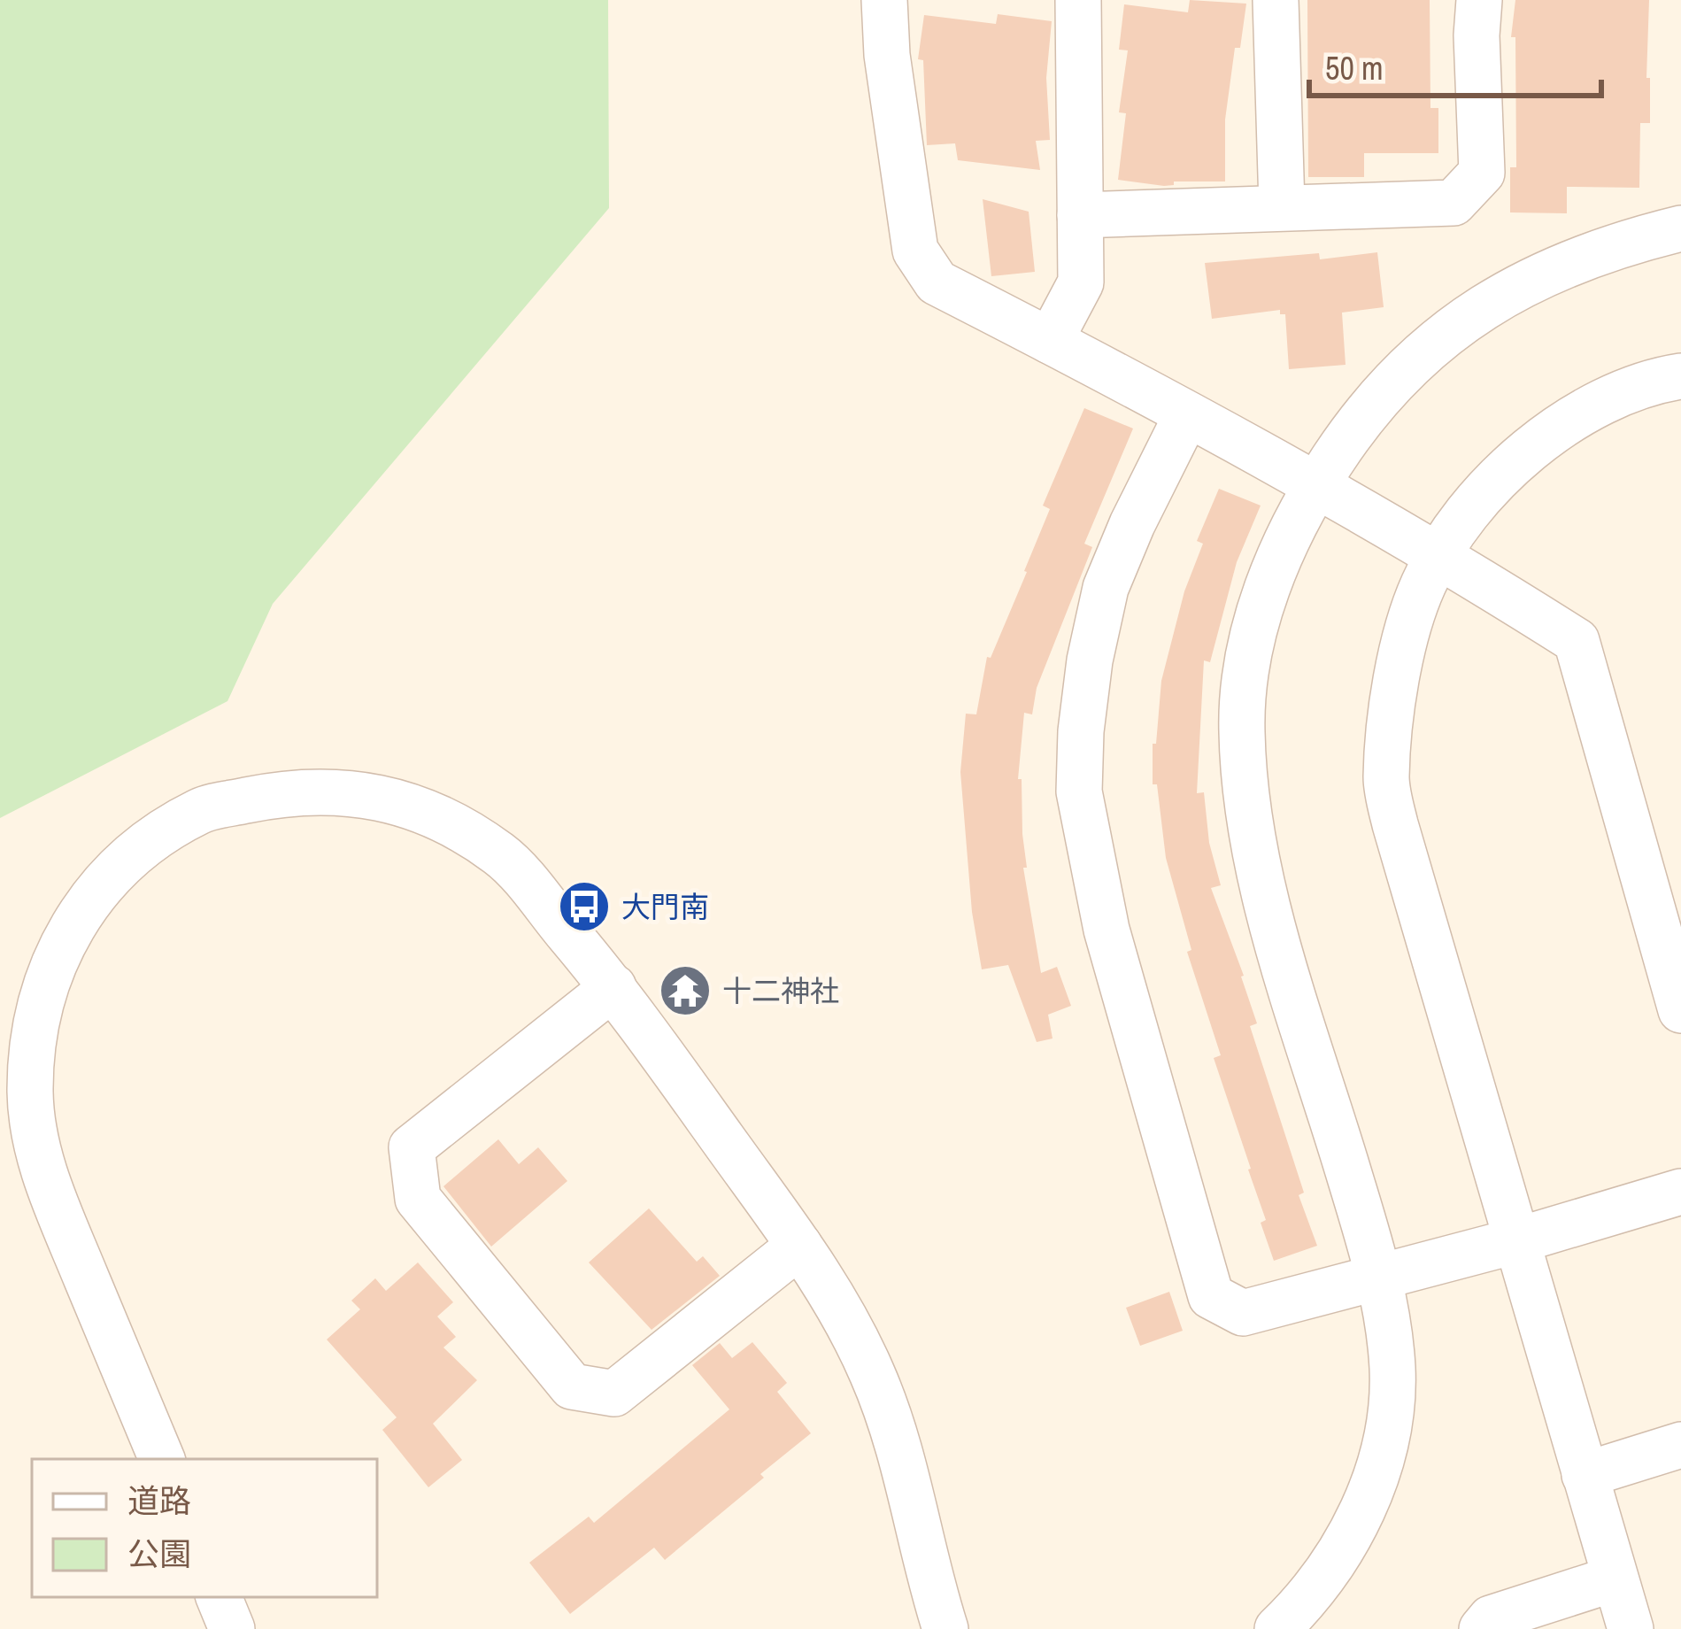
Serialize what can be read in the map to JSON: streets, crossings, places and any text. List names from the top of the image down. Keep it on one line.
{"places":{"bus stop":["大門南"],"temple":["十二神社"]},"legend":["道路","公園"],"scale_bar":"50 m"}
